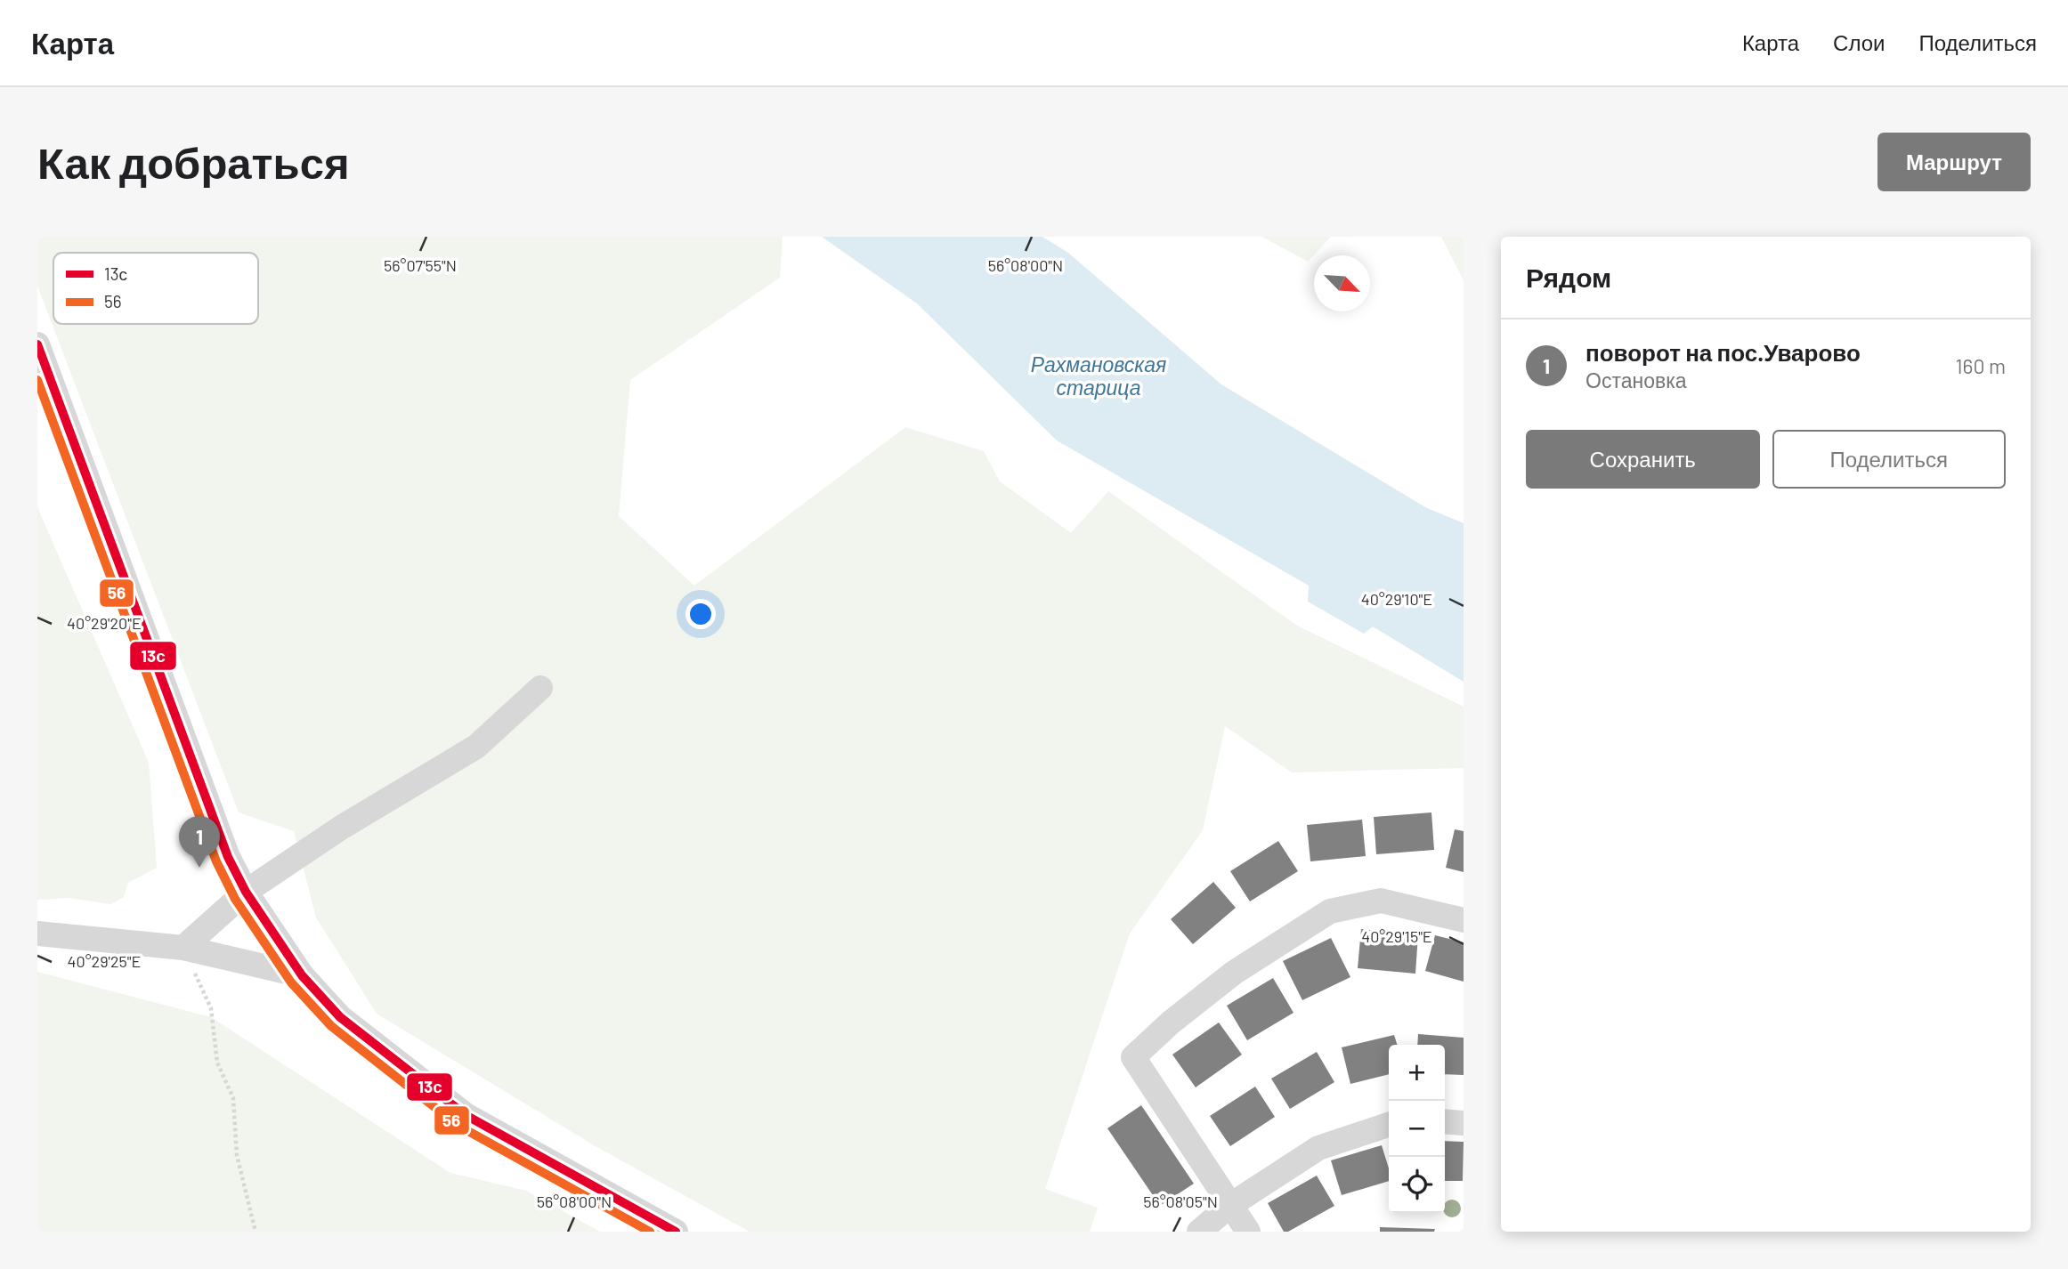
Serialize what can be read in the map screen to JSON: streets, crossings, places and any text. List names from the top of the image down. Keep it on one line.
{"water":["Рахмановская старица"],"lines":["transit line 13с","transit line 56"],"legend":["13с","56"],"north":"bottom right","page":{"header":"Карта","nav":["Карта","Слои","Поделиться"],"buttons":["Маршрут",["Сохранить","Поделиться"]],"title":"Как добраться","heading":"Рядом","list":[{"mark":"1","name":"поворот на пос.Уварово","note":"Остановка","value":"160 m"}],"pins":"1","map_buttons":["+","−"]},"coordinates":["56°07'55\"N","56°08'00\"N","40°29'10\"E","40°29'20\"E","40°29'15\"E","40°29'25\"E","56°08'05\"N"]}
